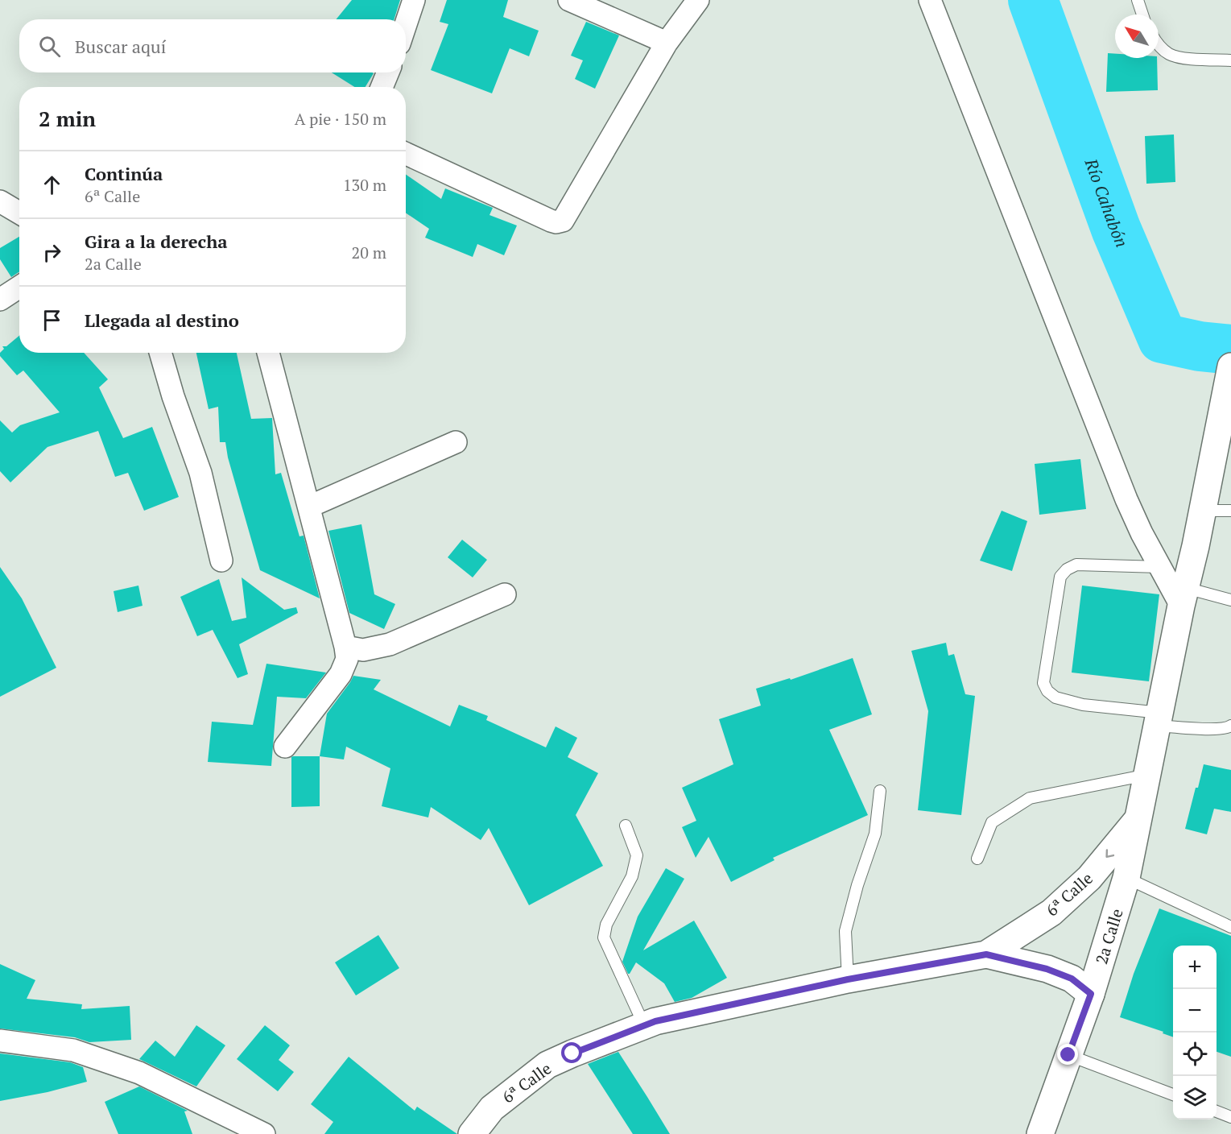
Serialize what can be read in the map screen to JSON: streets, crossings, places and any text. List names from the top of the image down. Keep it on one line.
{"streets":{"main road":["6ª Calle","2a Calle"]},"crossings":[["6ª Calle","2a Calle"]],"water":["Río Cahabón"],"north":"top left","page":{"search":"Buscar aquí","heading":["2 min","A pie · 150 m"],"list":[["Continúa","6ª Calle","130 m"],["Gira a la derecha","2a Calle","20 m"],"Llegada al destino"],"map_buttons":["+","−"]}}
